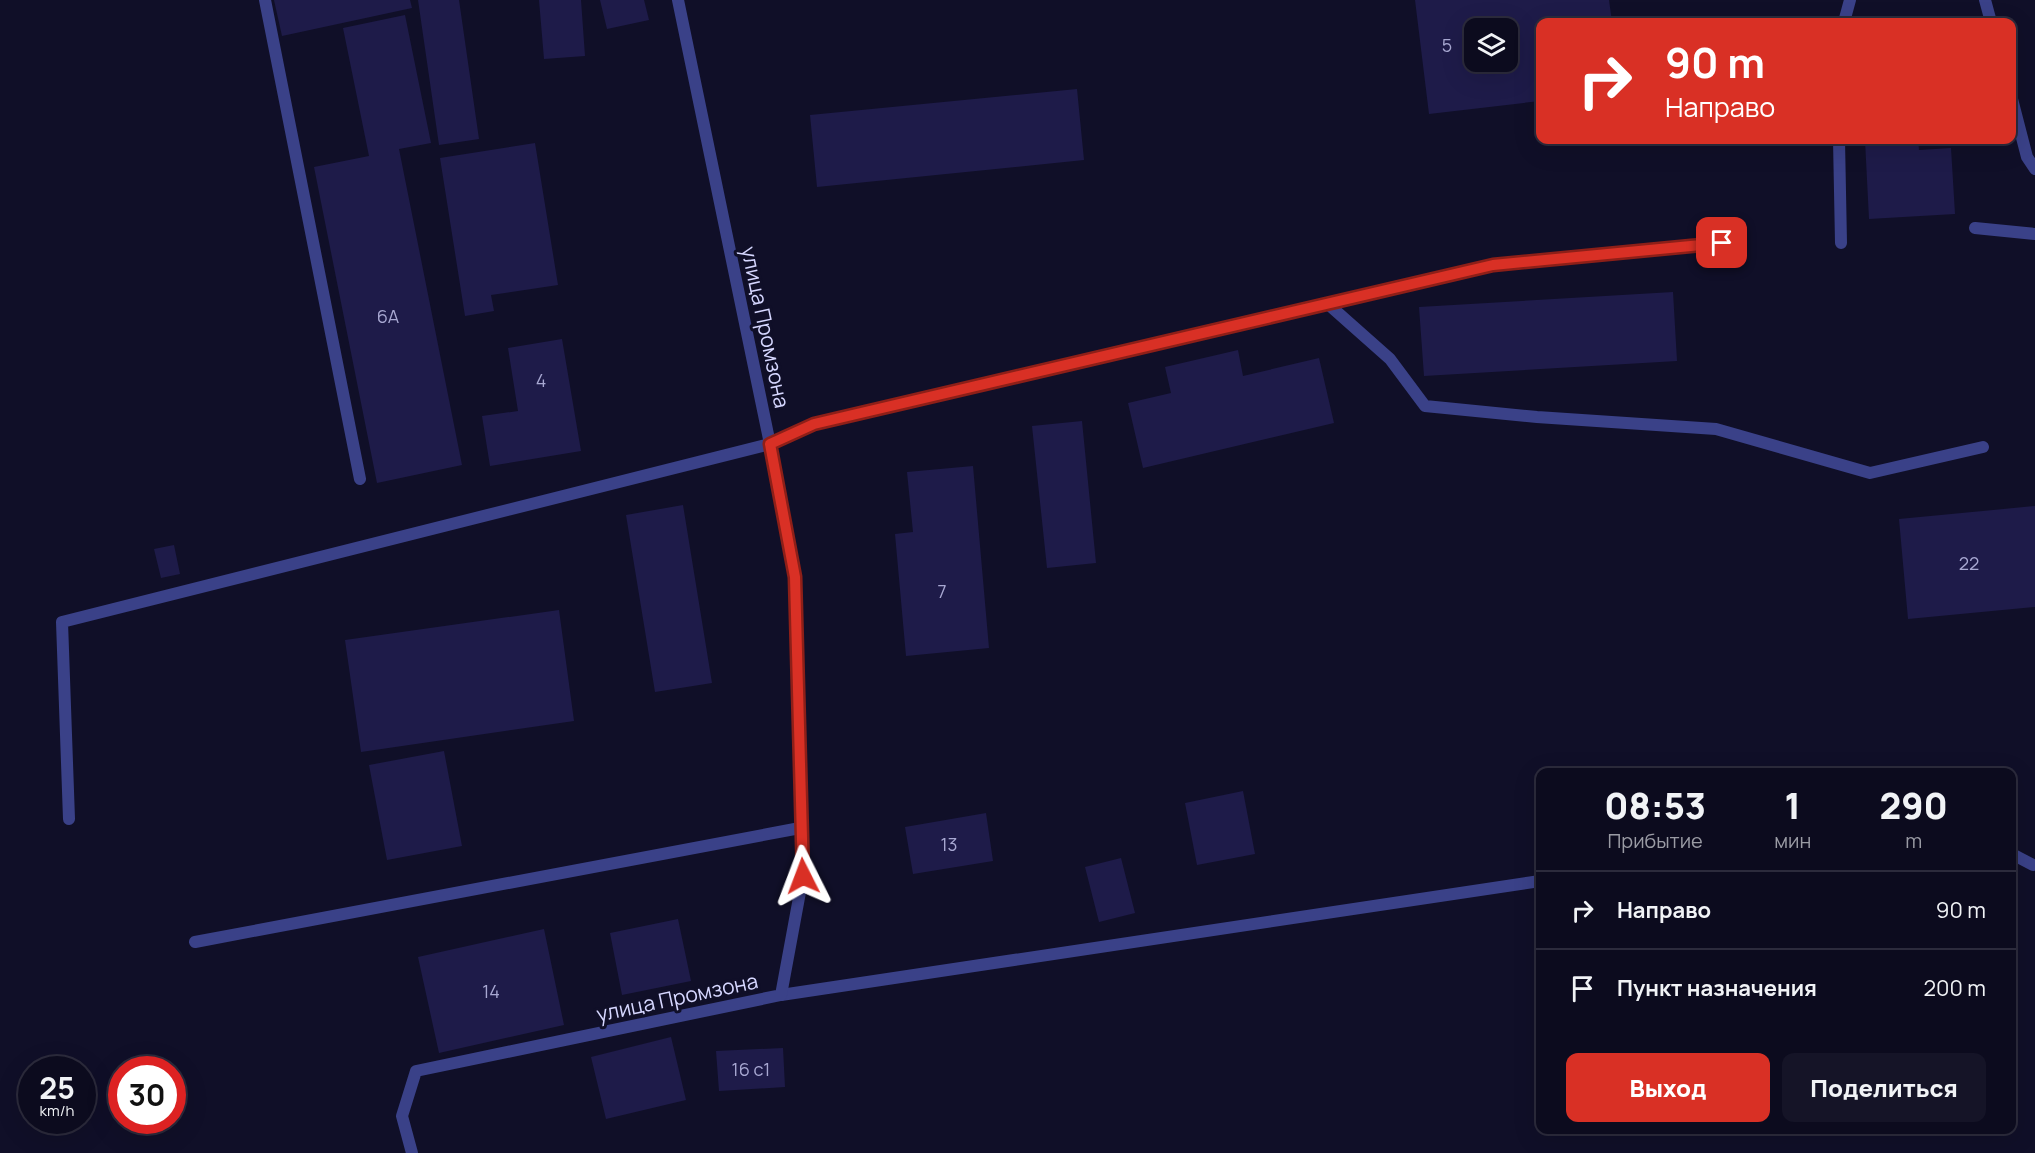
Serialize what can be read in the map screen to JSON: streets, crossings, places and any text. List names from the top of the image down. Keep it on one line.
{"streets":{"street":["улица Промзона"]},"house_numbers":["5","6А","4","22","7","13","14","16 с1"],"page":{"turn":["90 m","Направо"],"eta":["08:53","Прибытие","1","мин","290","m"],"list":[{"name":"Направо","value":"90 m"},{"name":"Пункт назначения","value":"200 m"}],"buttons":["Выход","Поделиться"],"speed":"25 km/h","limit":"30"}}
